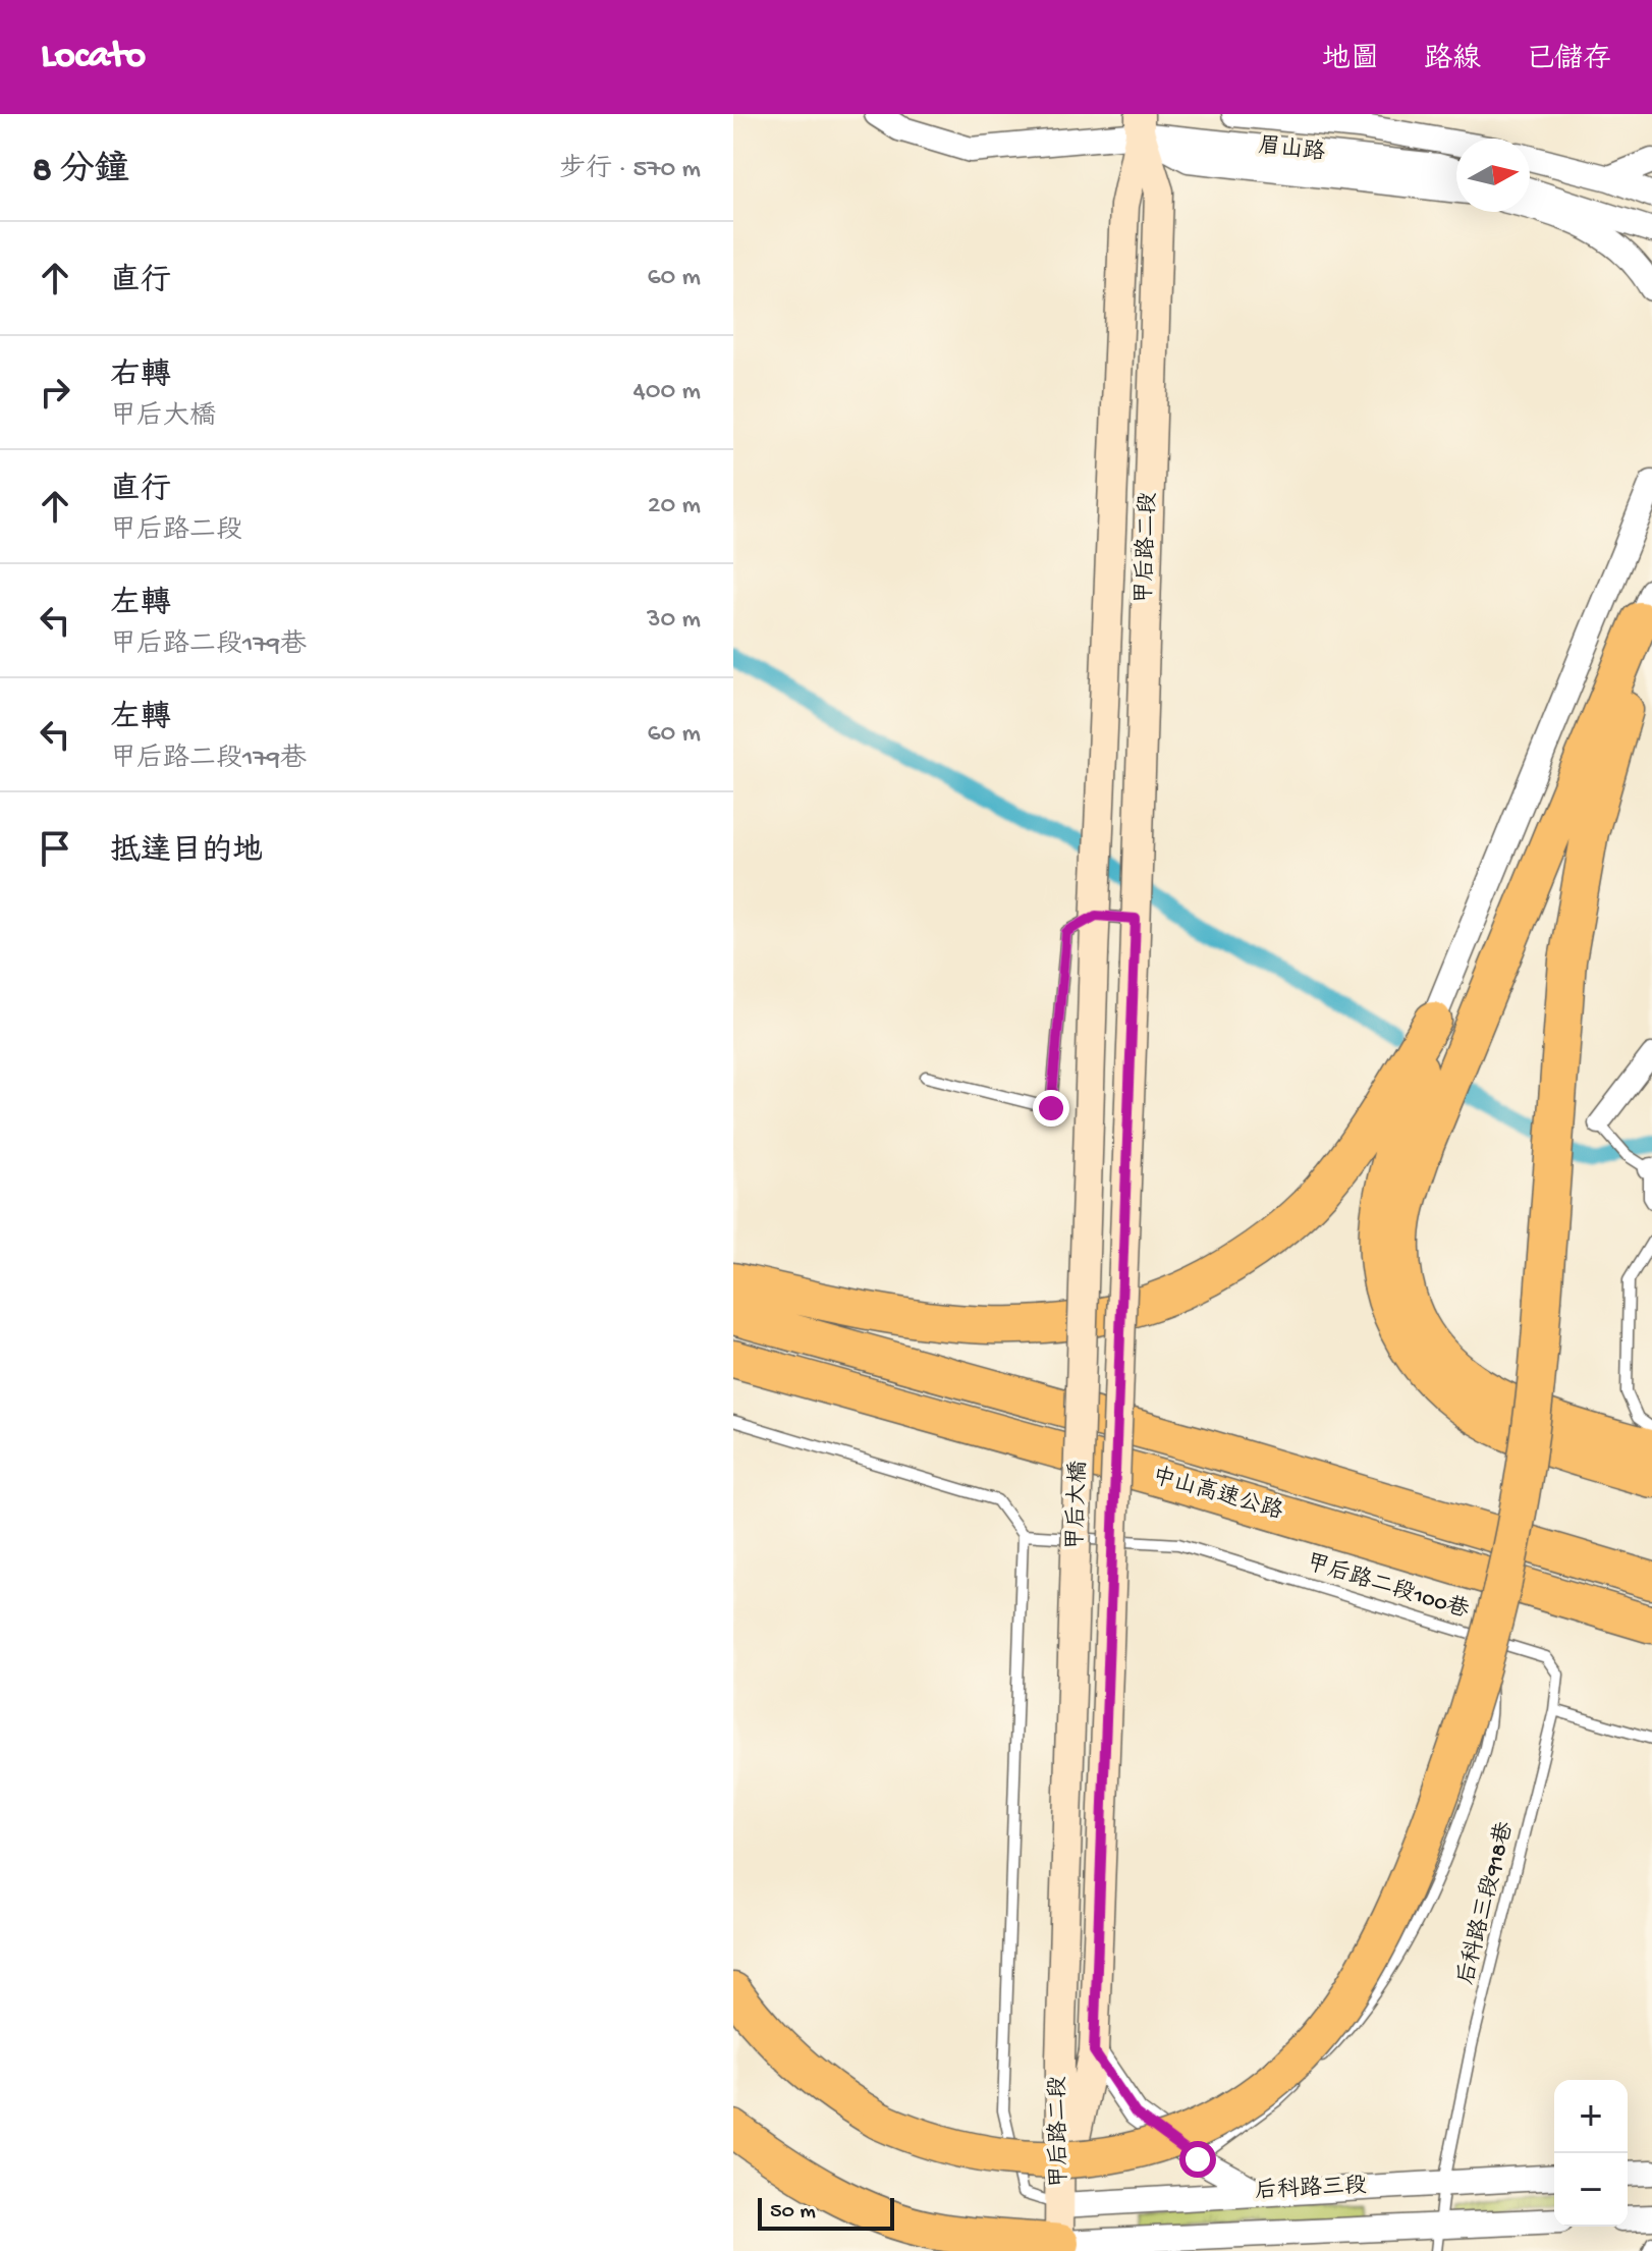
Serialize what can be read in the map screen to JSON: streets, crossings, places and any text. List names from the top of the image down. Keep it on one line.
{"streets":{"highway":["中山高速公路"],"main road":["甲后路二段","甲后大橋"],"street":["眉山路","后科路三段"],"lane":["甲后路二段100巷","后科路三段918巷"]},"crossings":[["眉山路","甲后路二段"],["甲后路二段","甲后大橋"],["甲后路二段","后科路三段"],["甲后路二段100巷","后科路三段918巷"],["后科路三段918巷","后科路三段"]],"scale_bar":"50 m","north":"right","page":{"header":"Locato","nav":["地圖","路線","已儲存"],"heading":["8 分鐘","步行 · 570 m"],"list":[["直行","60 m"],["右轉","甲后大橋","400 m"],["直行","甲后路二段","20 m"],["左轉","甲后路二段179巷","30 m"],["左轉","甲后路二段179巷","60 m"],"抵達目的地"],"map_buttons":["+","−"],"scale":"50 m"}}
